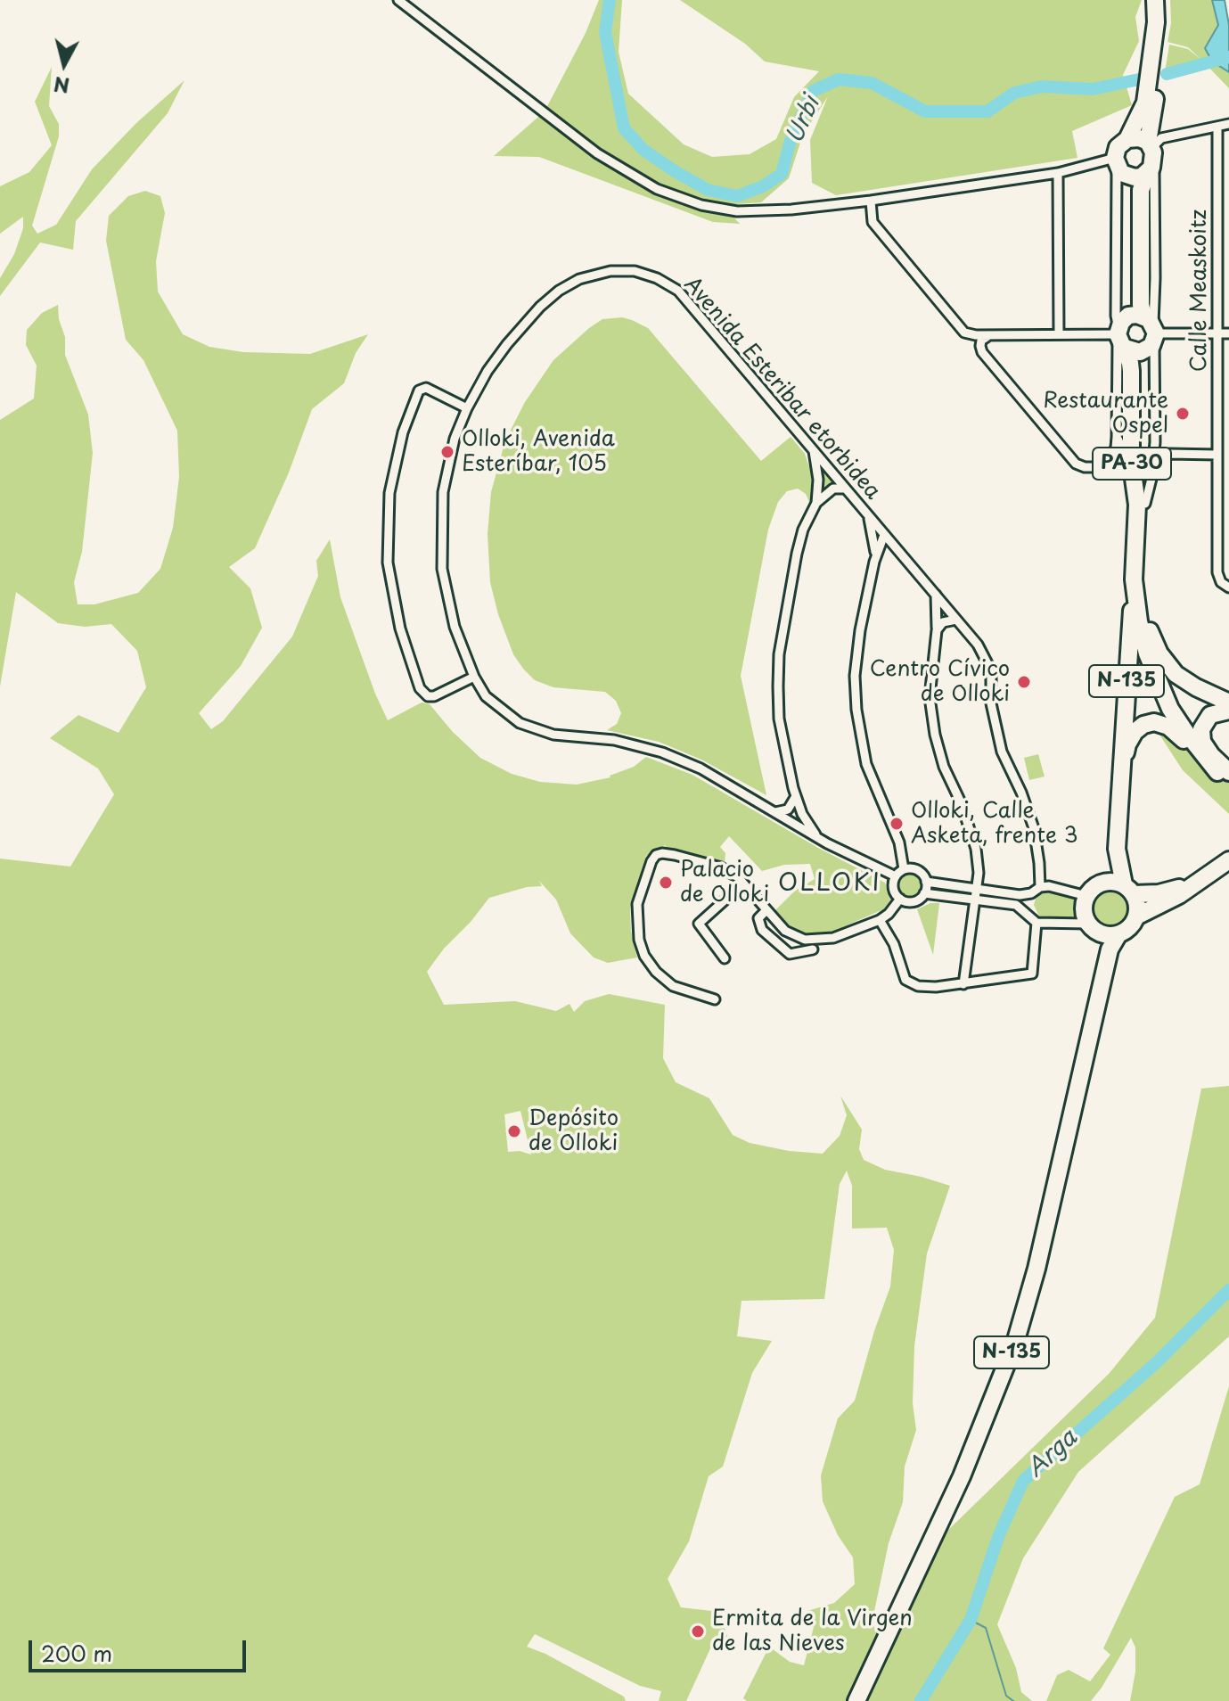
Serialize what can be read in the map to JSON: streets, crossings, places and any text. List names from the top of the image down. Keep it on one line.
{"streets":{"highway":["PA-30","N-135"],"street":["Calle Measkoitz","Avenida Esteribar etorbidea"]},"crossings":[["PA-30","N-135"]],"districts":["OLLOKI"],"water":["Urbi","Arga"],"places":["Restaurante Ospel","Olloki, Avenida Esteríbar, 105","Centro Cívico de Olloki","Olloki, Calle Asketa, frente 3","Palacio de Olloki","Depósito de Olloki","Ermita de la Virgen de las Nieves"],"scale_bar":"200 m","north":"bottom"}
